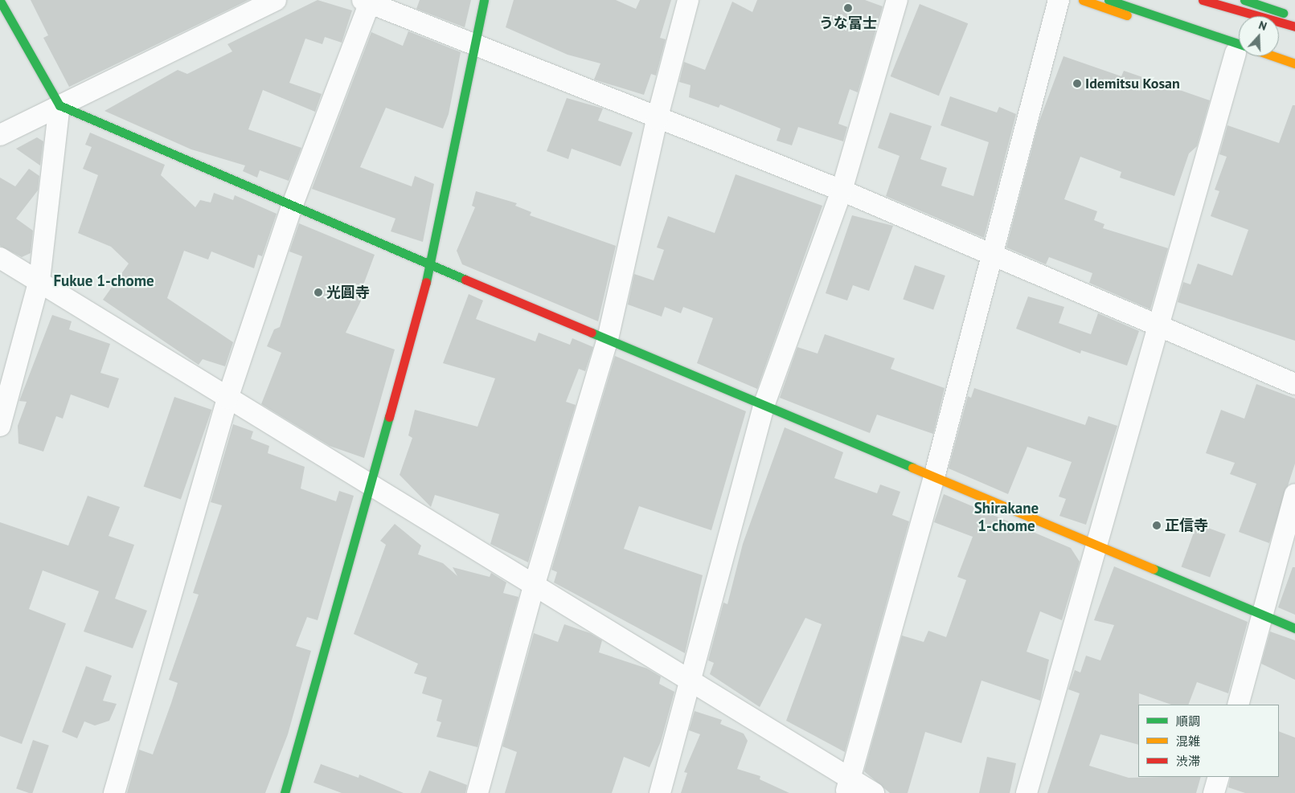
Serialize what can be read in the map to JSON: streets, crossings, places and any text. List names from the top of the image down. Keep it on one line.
{"districts":["Fukue 1-chome","Shirakane 1-chome"],"places":["うな富士","Idemitsu Kosan","光圓寺","正信寺"],"legend":["順調","混雑","渋滞"],"north":"top"}
